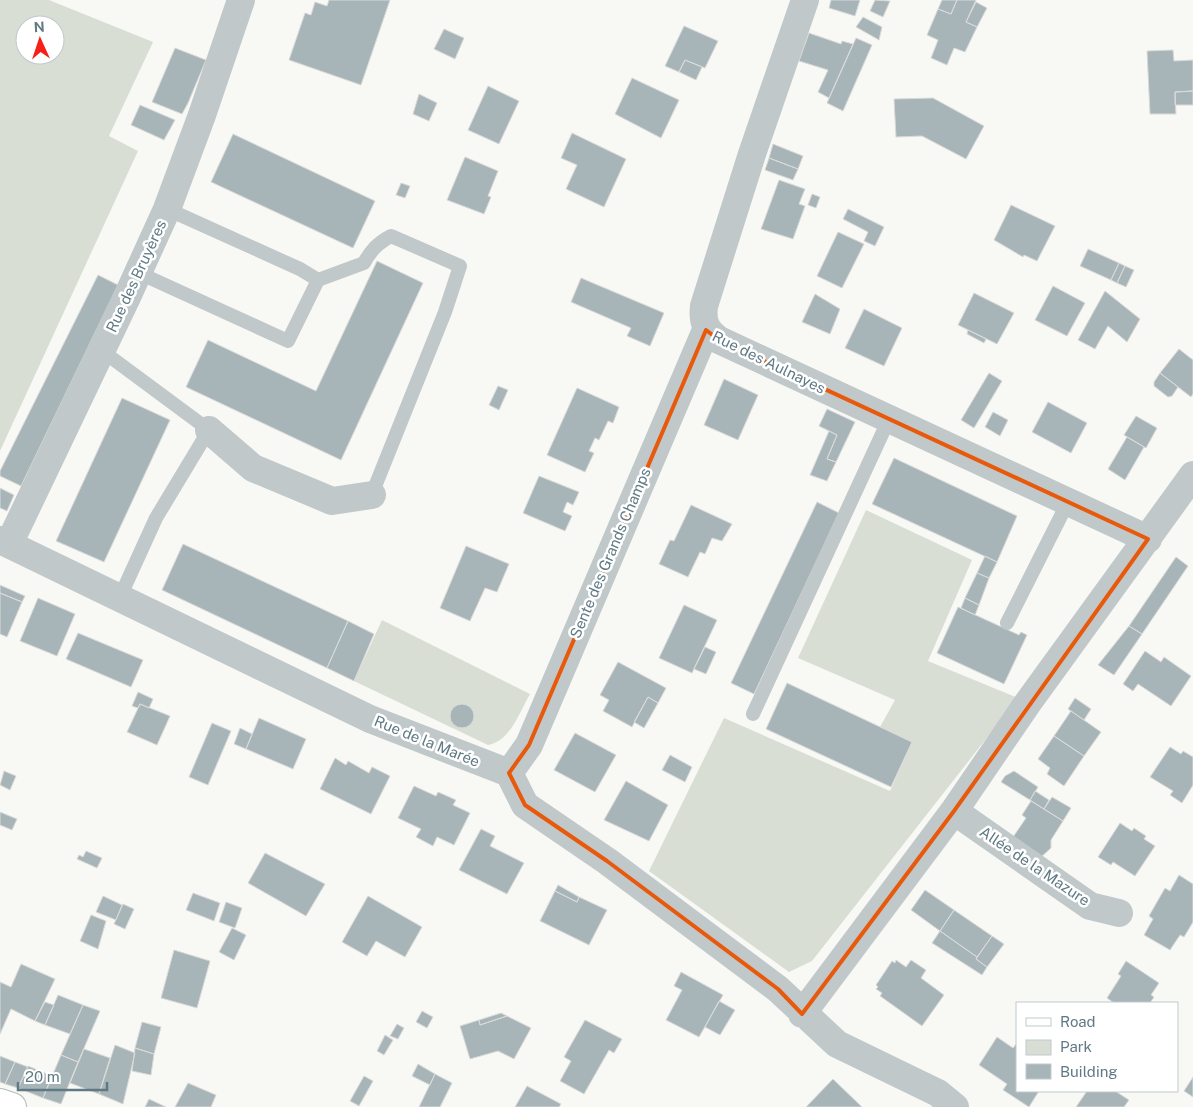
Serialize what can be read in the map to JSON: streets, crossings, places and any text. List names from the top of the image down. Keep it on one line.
{"streets":{"street":["Rue des Bruyères","Rue des Aulnayes","Sente des Grands Champs","Rue de la Marée","Allée de la Mazure"]},"crossings":[["Rue des Bruyères","Rue de la Marée"],["Rue des Aulnayes","Sente des Grands Champs"],["Sente des Grands Champs","Rue de la Marée"]],"legend":["Road","Park","Building"],"scale_bar":"20 m","north":"top"}
